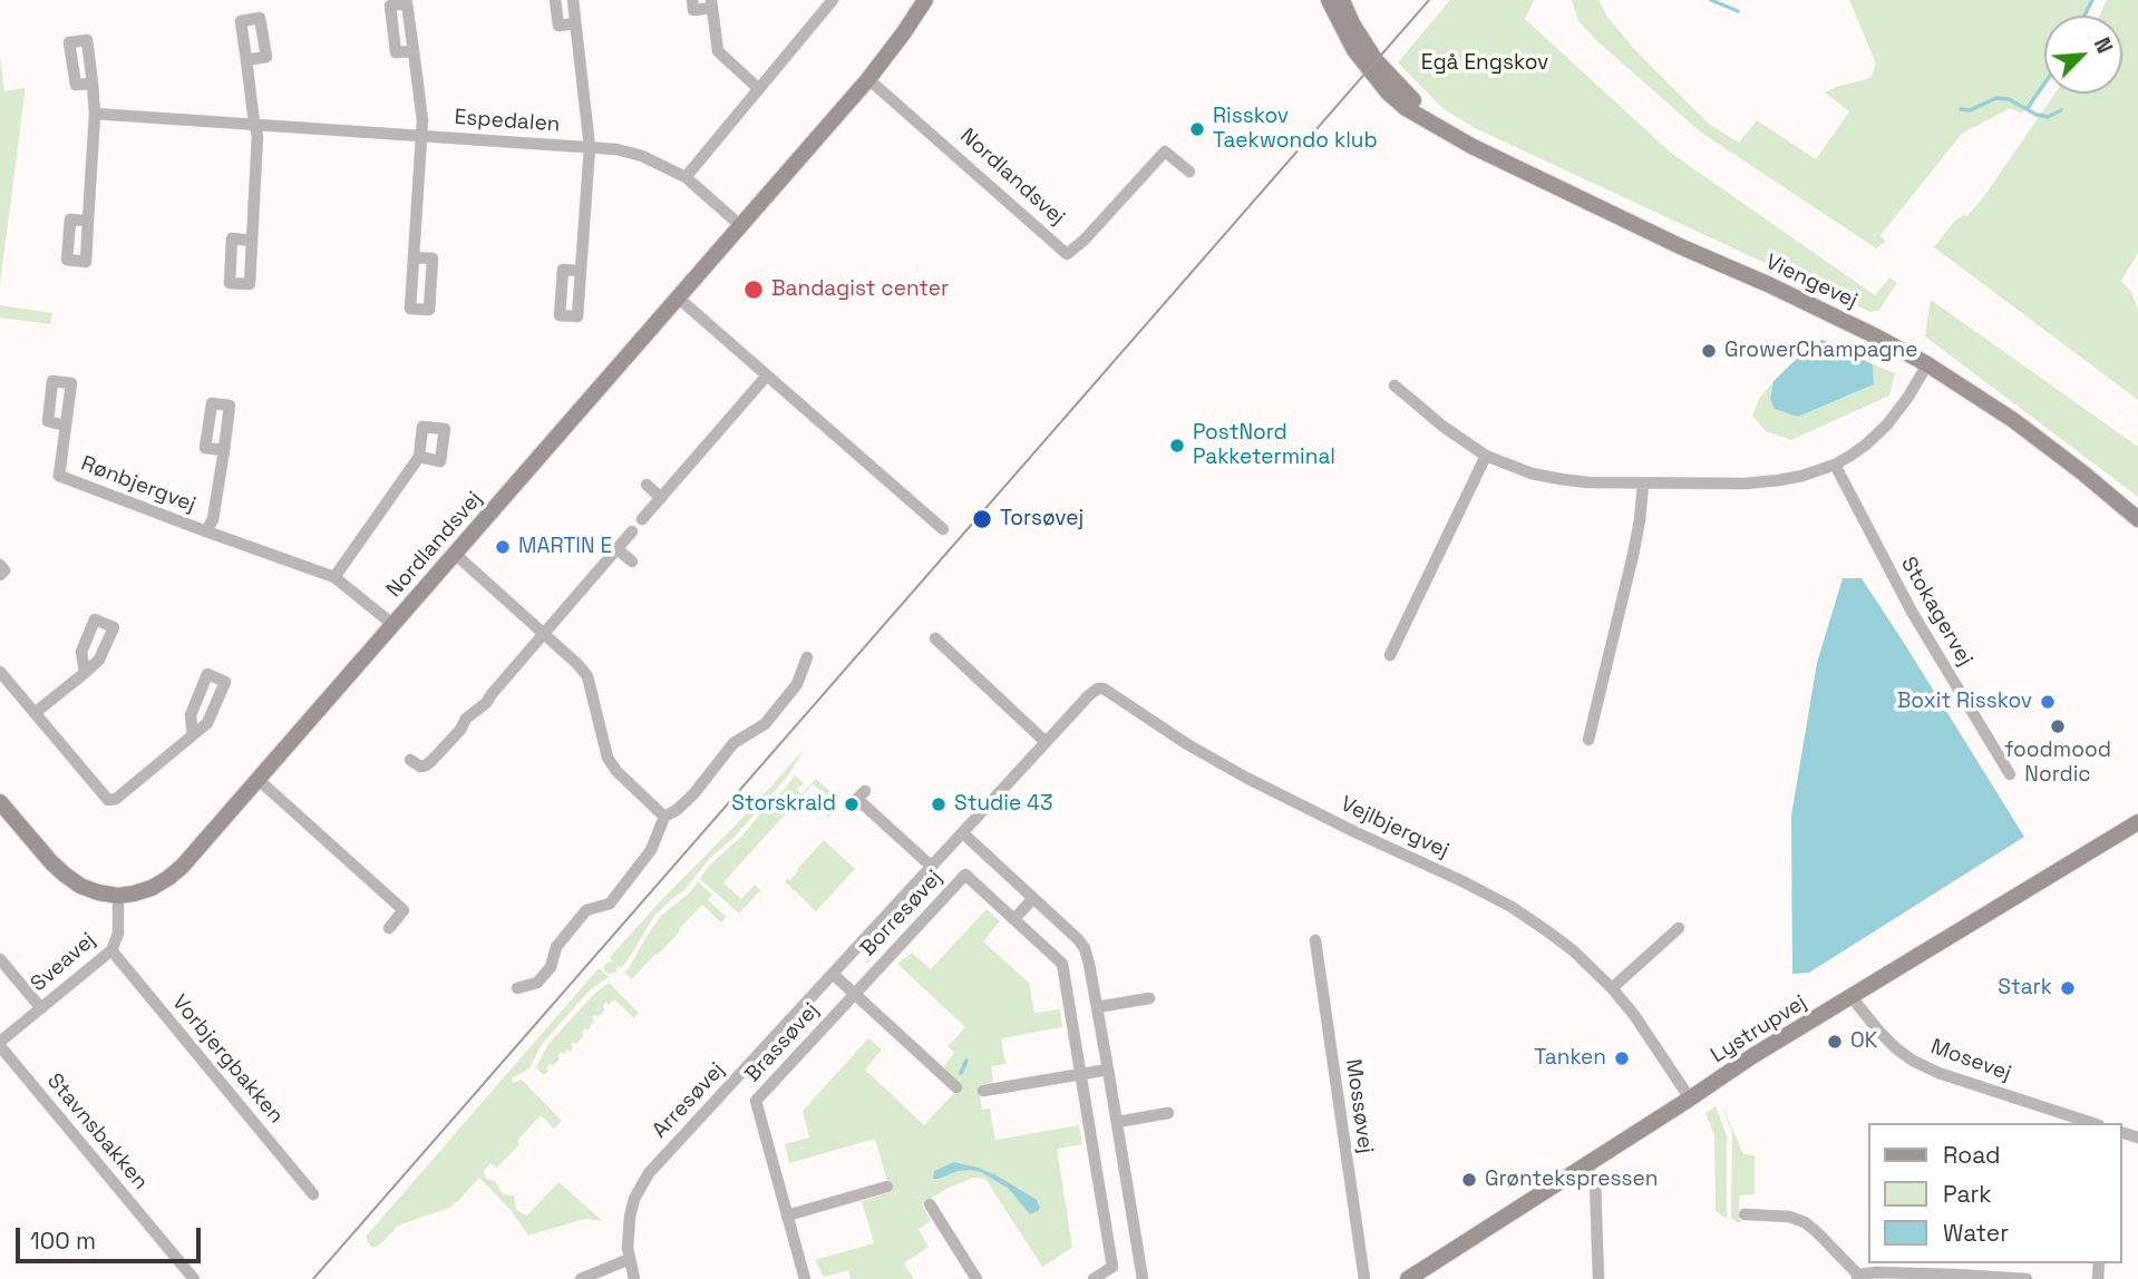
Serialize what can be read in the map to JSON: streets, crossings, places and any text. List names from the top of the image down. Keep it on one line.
{"streets":{"street":["Espedalen","Nordlandsvej","Viengevej","Rønbjergvej","Stokagervej","Vejlbjergvej","Borresøvej","Sveavej","Lystrupvej","Brassøvej","Vorbjergbakken","Mosevej","Arresøvej","Mossøvej","Stavnsbakken"]},"crossings":[["Espedalen","Nordlandsvej"],["Nordlandsvej","Rønbjergvej"],["Nordlandsvej","Sveavej"],["Vejlbjergvej","Lystrupvej"],["Vejlbjergvej","Arresøvej"],["Borresøvej","Brassøvej"],["Sveavej","Vorbjergbakken"],["Sveavej","Stavnsbakken"],["Lystrupvej","Mosevej"]],"parks":["Egå Engskov"],"places":["Risskov Taekwondo klub","Bandagist center","GrowerChampagne","PostNord Pakketerminal","Torsøvej","MARTIN E","Boxit Risskov","foodmood Nordic","Storskrald","Studie 43","Stark","OK","Tanken","Grøntekspressen"],"legend":["Road","Park","Water"],"scale_bar":"100 m","north":"top right"}
